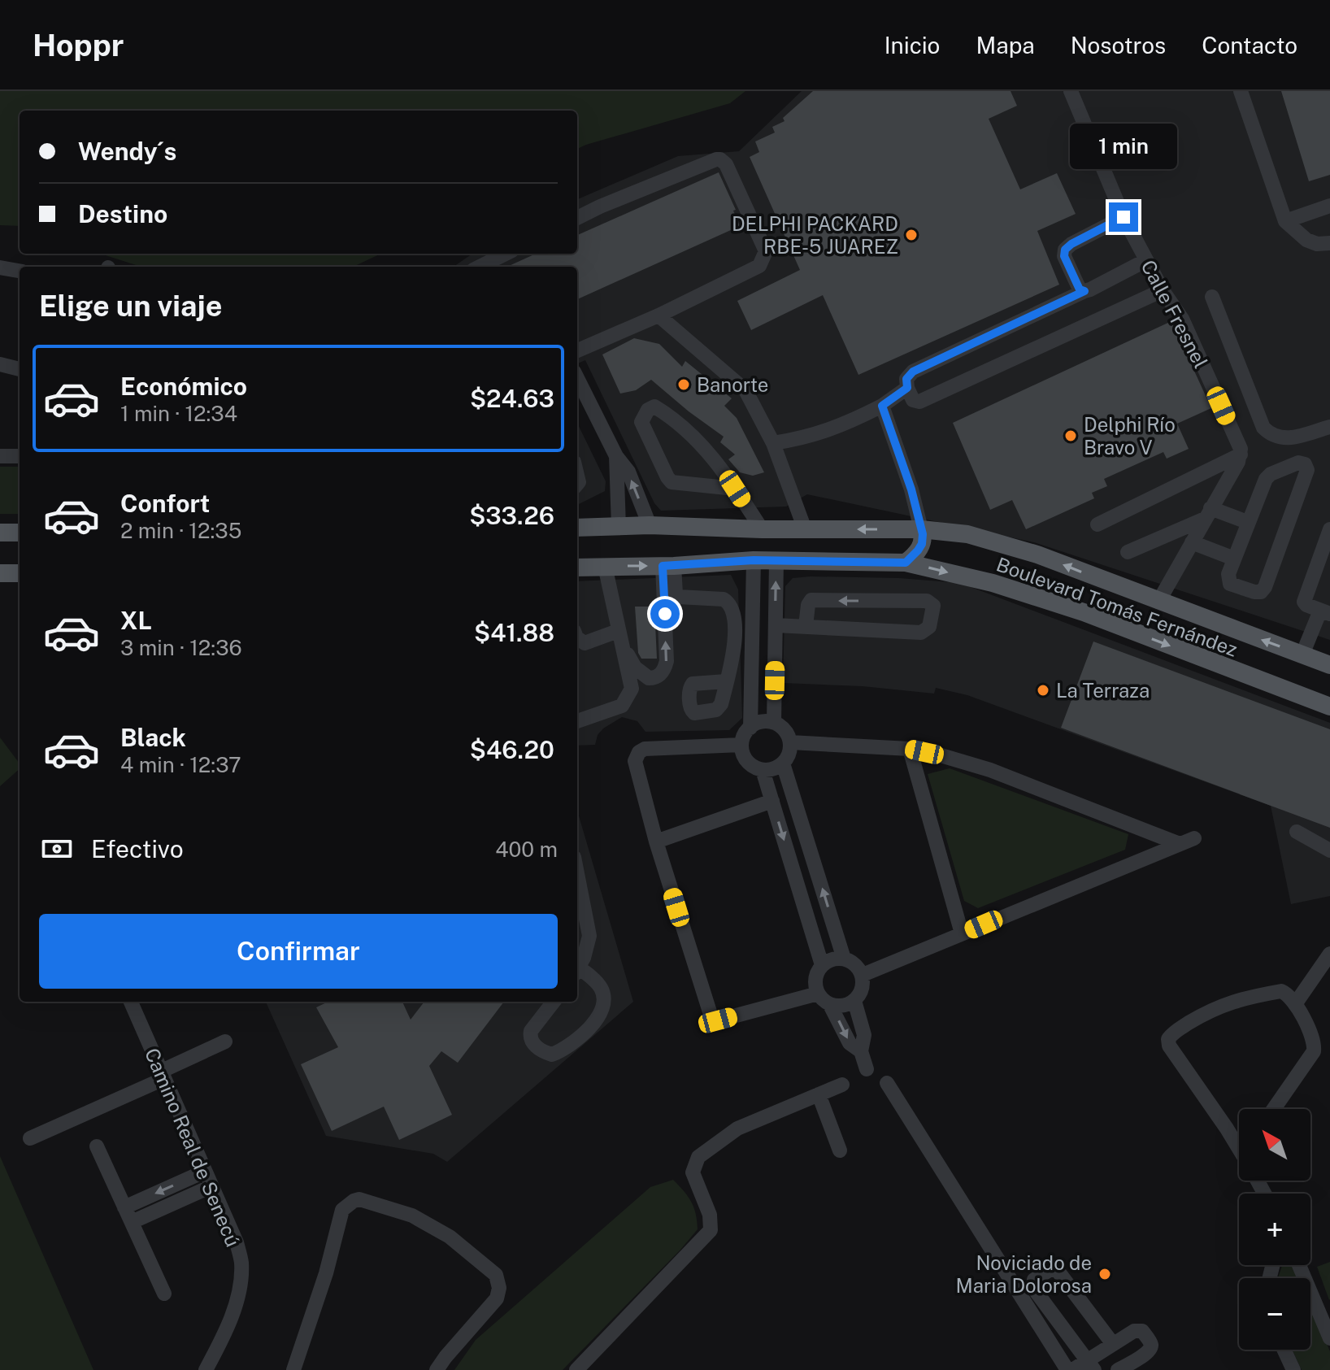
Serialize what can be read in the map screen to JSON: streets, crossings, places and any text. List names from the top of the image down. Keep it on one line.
{"streets":{"main road":["Boulevard Tomás Fernández"],"street":["Calle Fresnel","Camino Real de Senecú"]},"places":["DELPHI PACKARD RBE-5 JUAREZ","Banorte","Delphi Río Bravo V","La Terraza","Noviciado de Maria Dolorosa"],"north":"top left","page":{"header":"Hoppr","nav":["Inicio","Mapa","Nosotros","Contacto"],"banner":["Wendy´s","Destino"],"bubble":"1 min","heading":"Elige un viaje","list":[{"name":"Económico","note":"1 min · 12:34","value":"$24.63"},{"name":"Confort","note":"2 min · 12:35","value":"$33.26"},{"name":"XL","note":"3 min · 12:36","value":"$41.88"},{"name":"Black","note":"4 min · 12:37","value":"$46.20"}],"pay":["Efectivo","400 m"],"buttons":"Confirmar","map_buttons":["+","−"]}}
